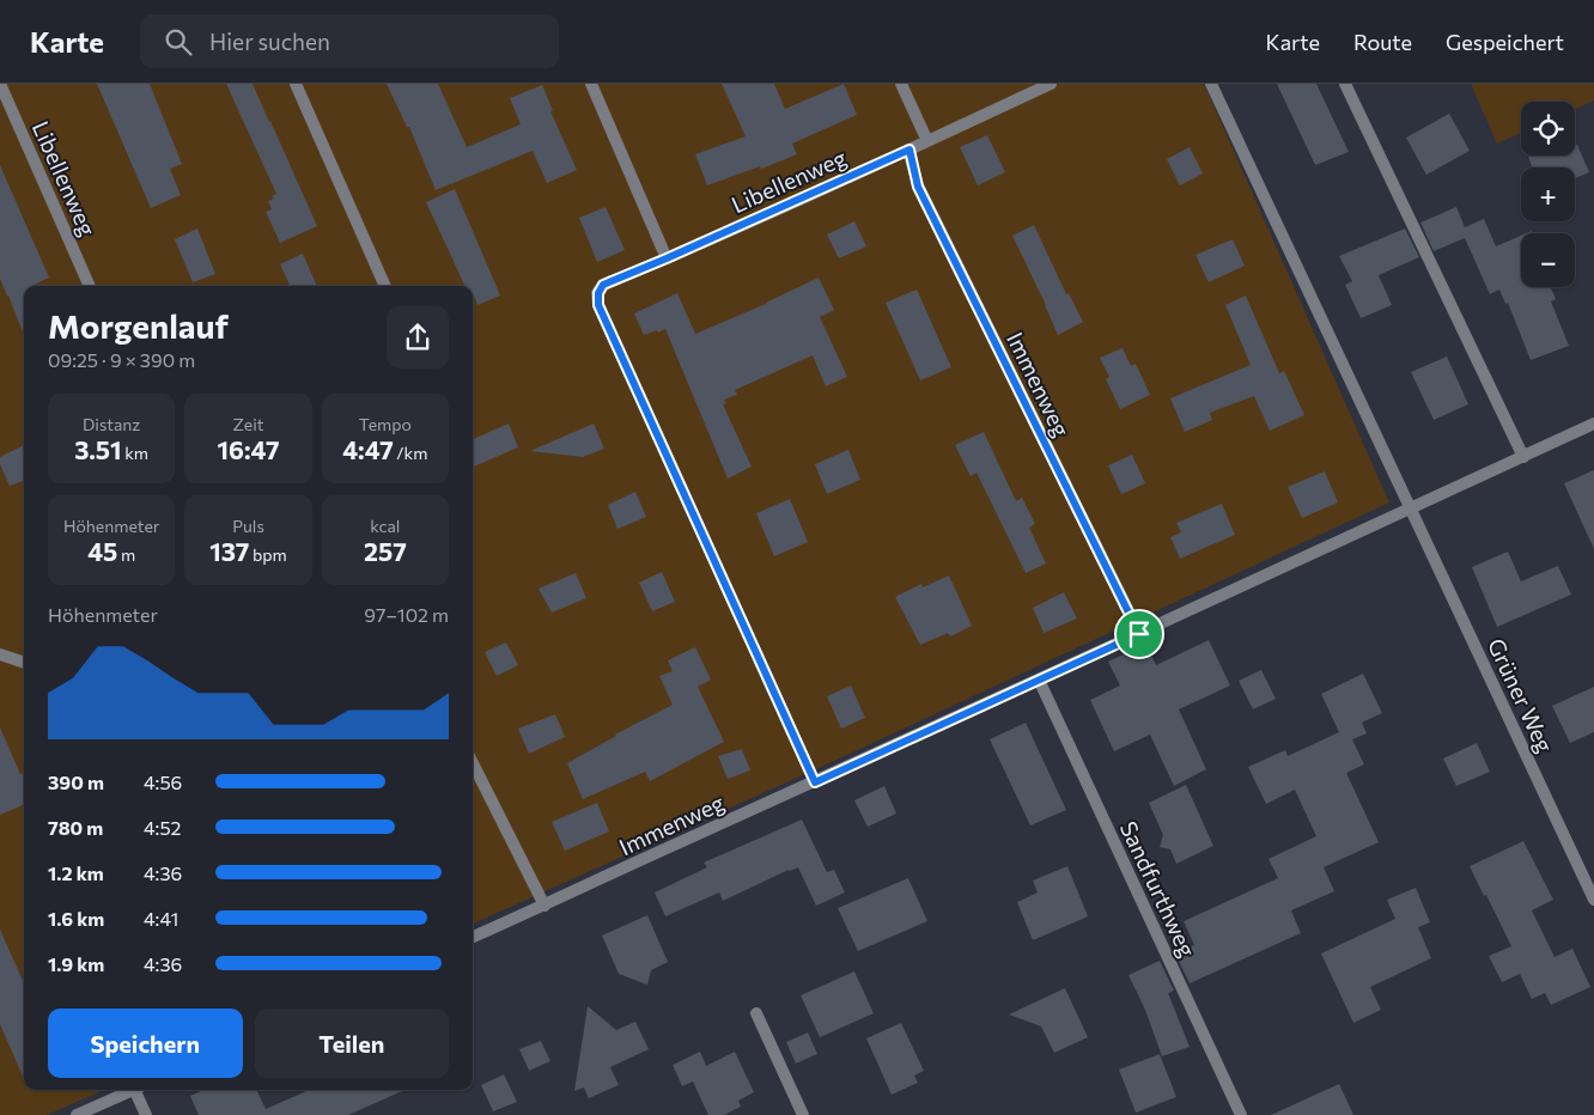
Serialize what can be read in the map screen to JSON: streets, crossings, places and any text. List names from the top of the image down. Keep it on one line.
{"streets":{"street":["Libellenweg","Immenweg","Grüner Weg","Sandfurthweg"]},"crossings":[["Libellenweg","Immenweg"],["Immenweg","Grüner Weg"],["Immenweg","Sandfurthweg"]],"page":{"header":"Karte","search":"Hier suchen","nav":["Karte","Route","Gespeichert"],"map_buttons":["+","−"],"heading":["Morgenlauf","09:25 · 9 × 390 m"],"stats":[["Distanz","3.51 km"],["Zeit","16:47"],["Tempo","4:47 /km"],["Höhenmeter","45 m"],["Puls","137 bpm"],["kcal","257"]],"chart":["Höhenmeter","97–102 m"],"list":[{"name":"390 m","note":"4:56"},{"name":"780 m","note":"4:52"},{"name":"1.2 km","note":"4:36"},{"name":"1.6 km","note":"4:41"},{"name":"1.9 km","note":"4:36"}],"buttons":["Speichern","Teilen"]}}
